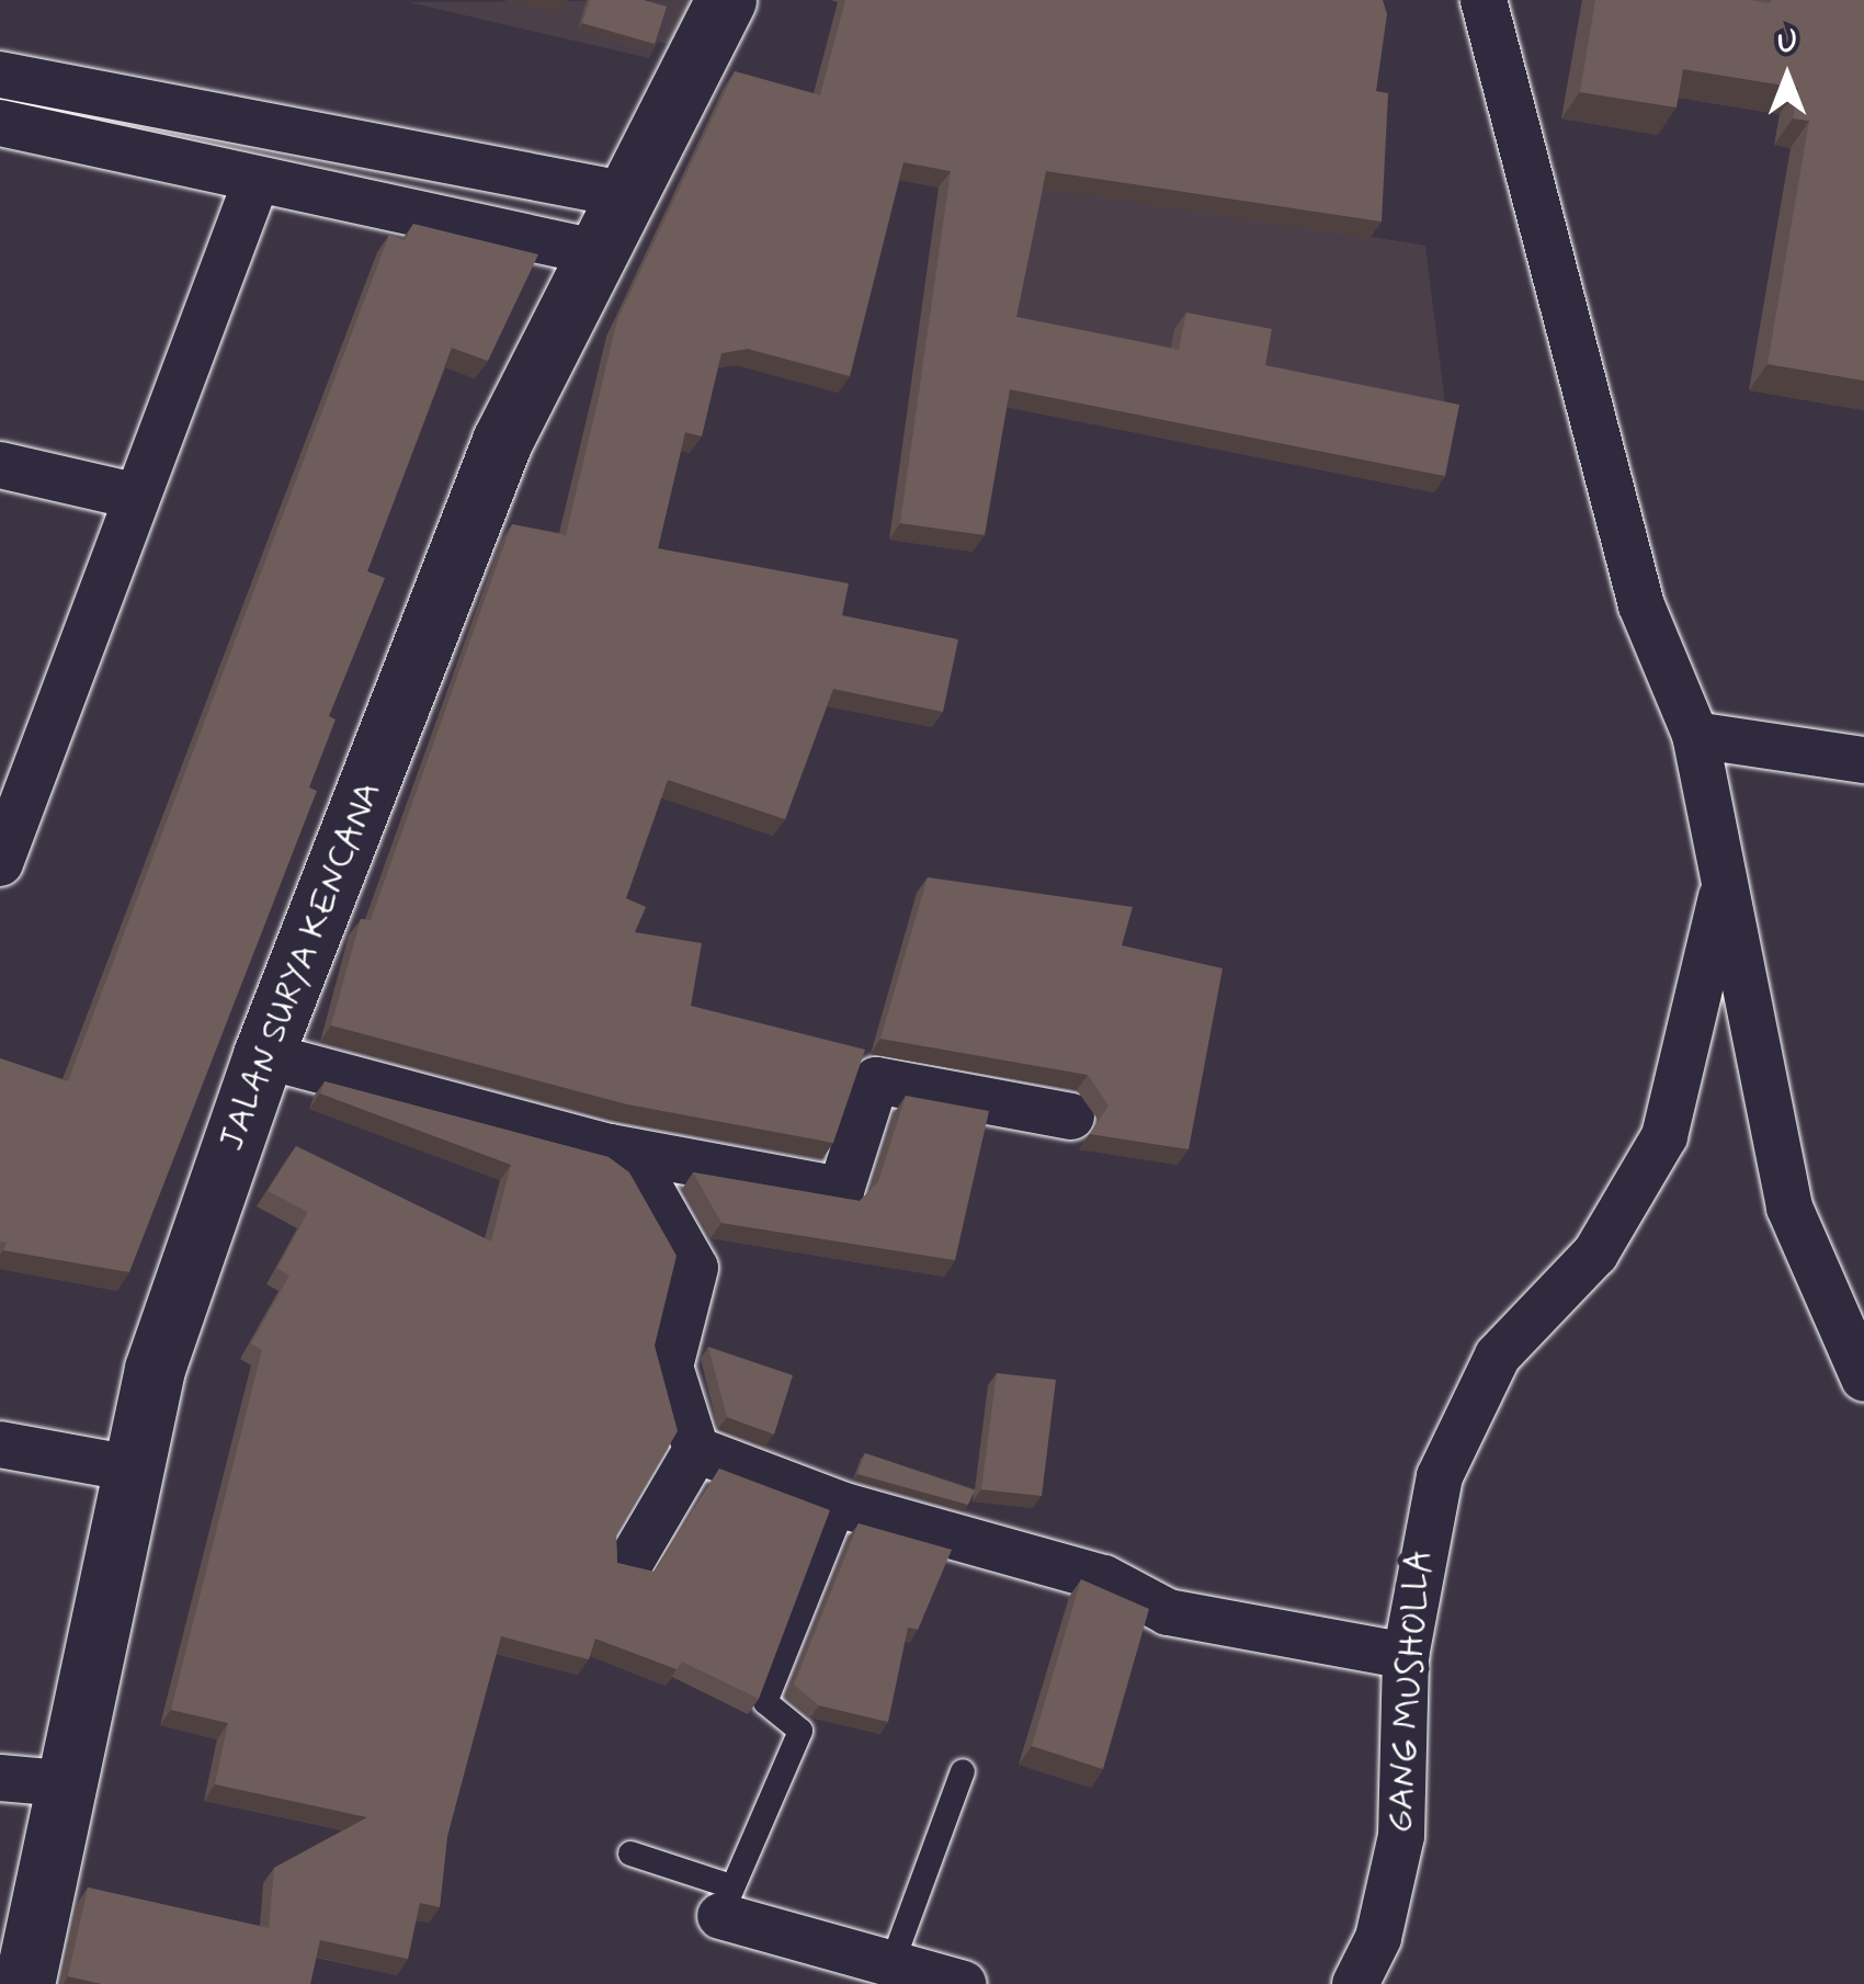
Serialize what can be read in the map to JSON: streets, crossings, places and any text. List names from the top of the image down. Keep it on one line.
{"streets":{"main road":["JALAN SURYA KENCANA"],"street":["GANG MUSHOLLA"]},"north":"top"}
